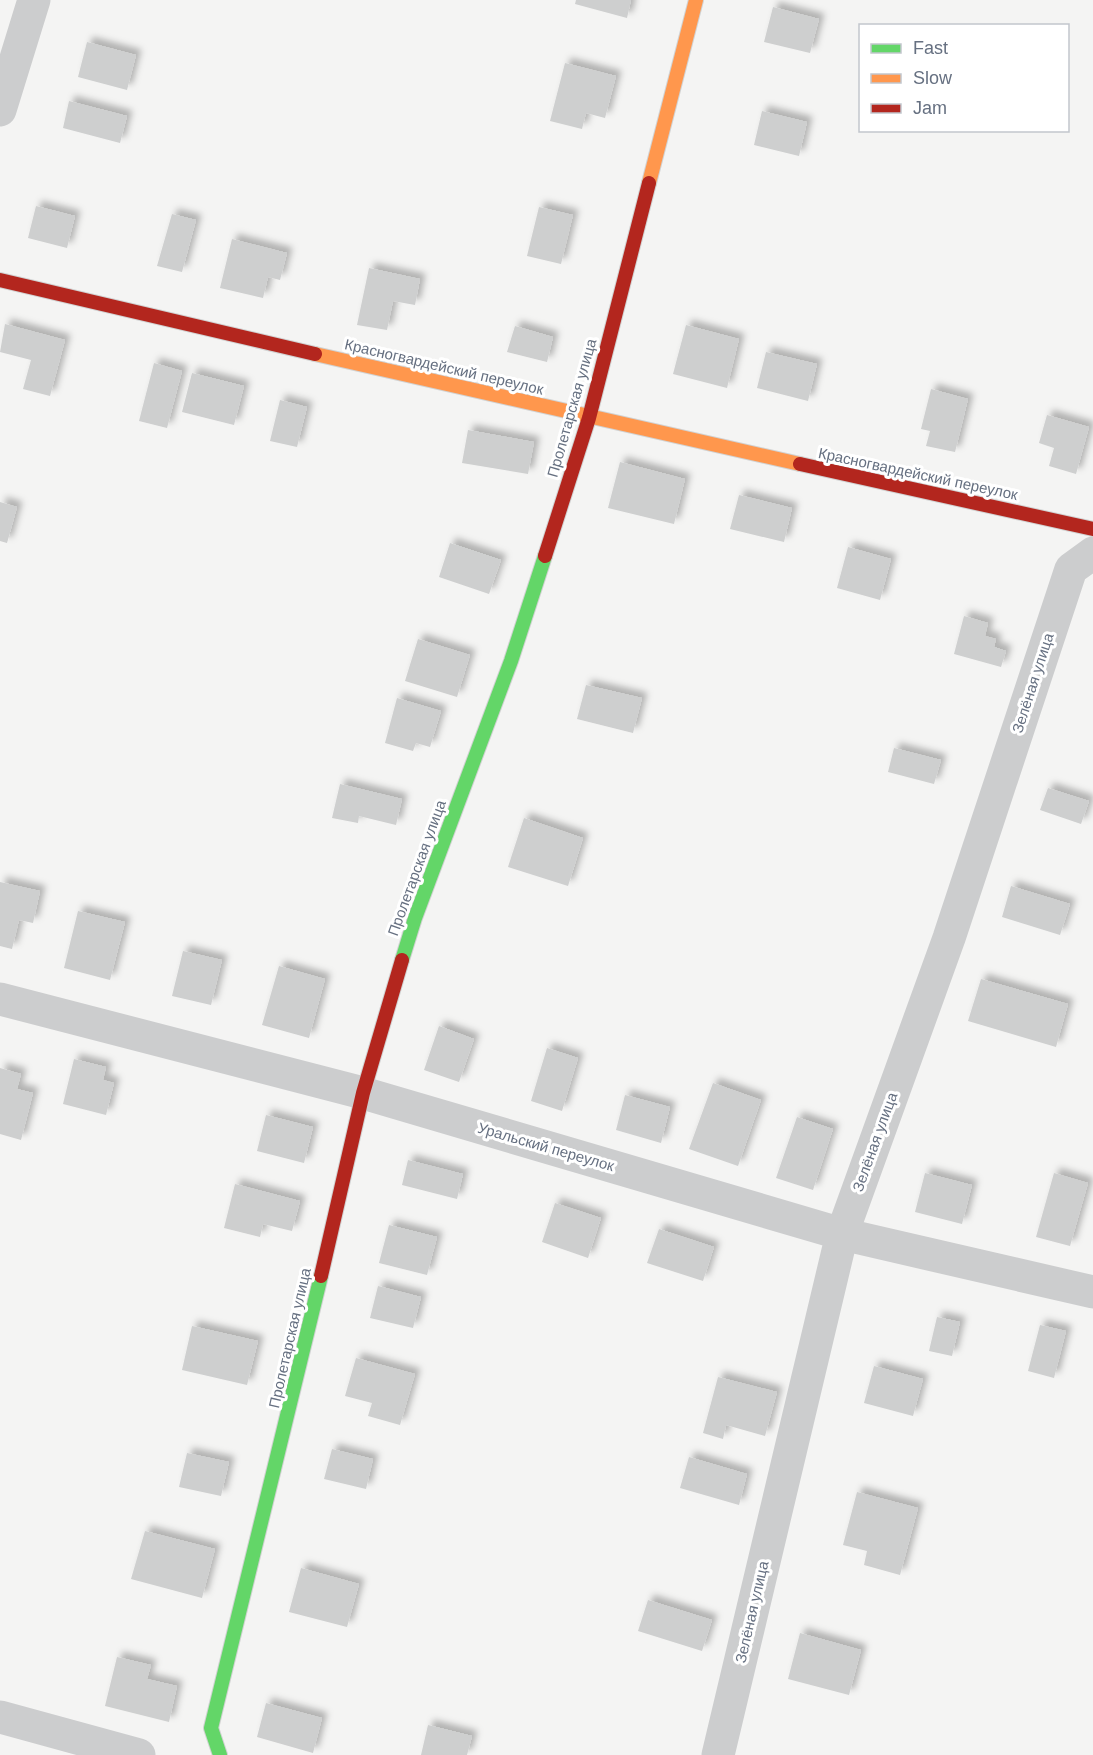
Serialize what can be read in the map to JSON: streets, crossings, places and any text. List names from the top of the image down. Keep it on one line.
{"streets":{"street":["Красногвардейский переулок","Пролетарская улица","Зелёная улица","Уральский переулок"]},"crossings":[["Красногвардейский переулок","Пролетарская улица"],["Пролетарская улица","Уральский переулок"],["Зелёная улица","Уральский переулок"]],"legend":["Fast","Slow","Jam"]}
